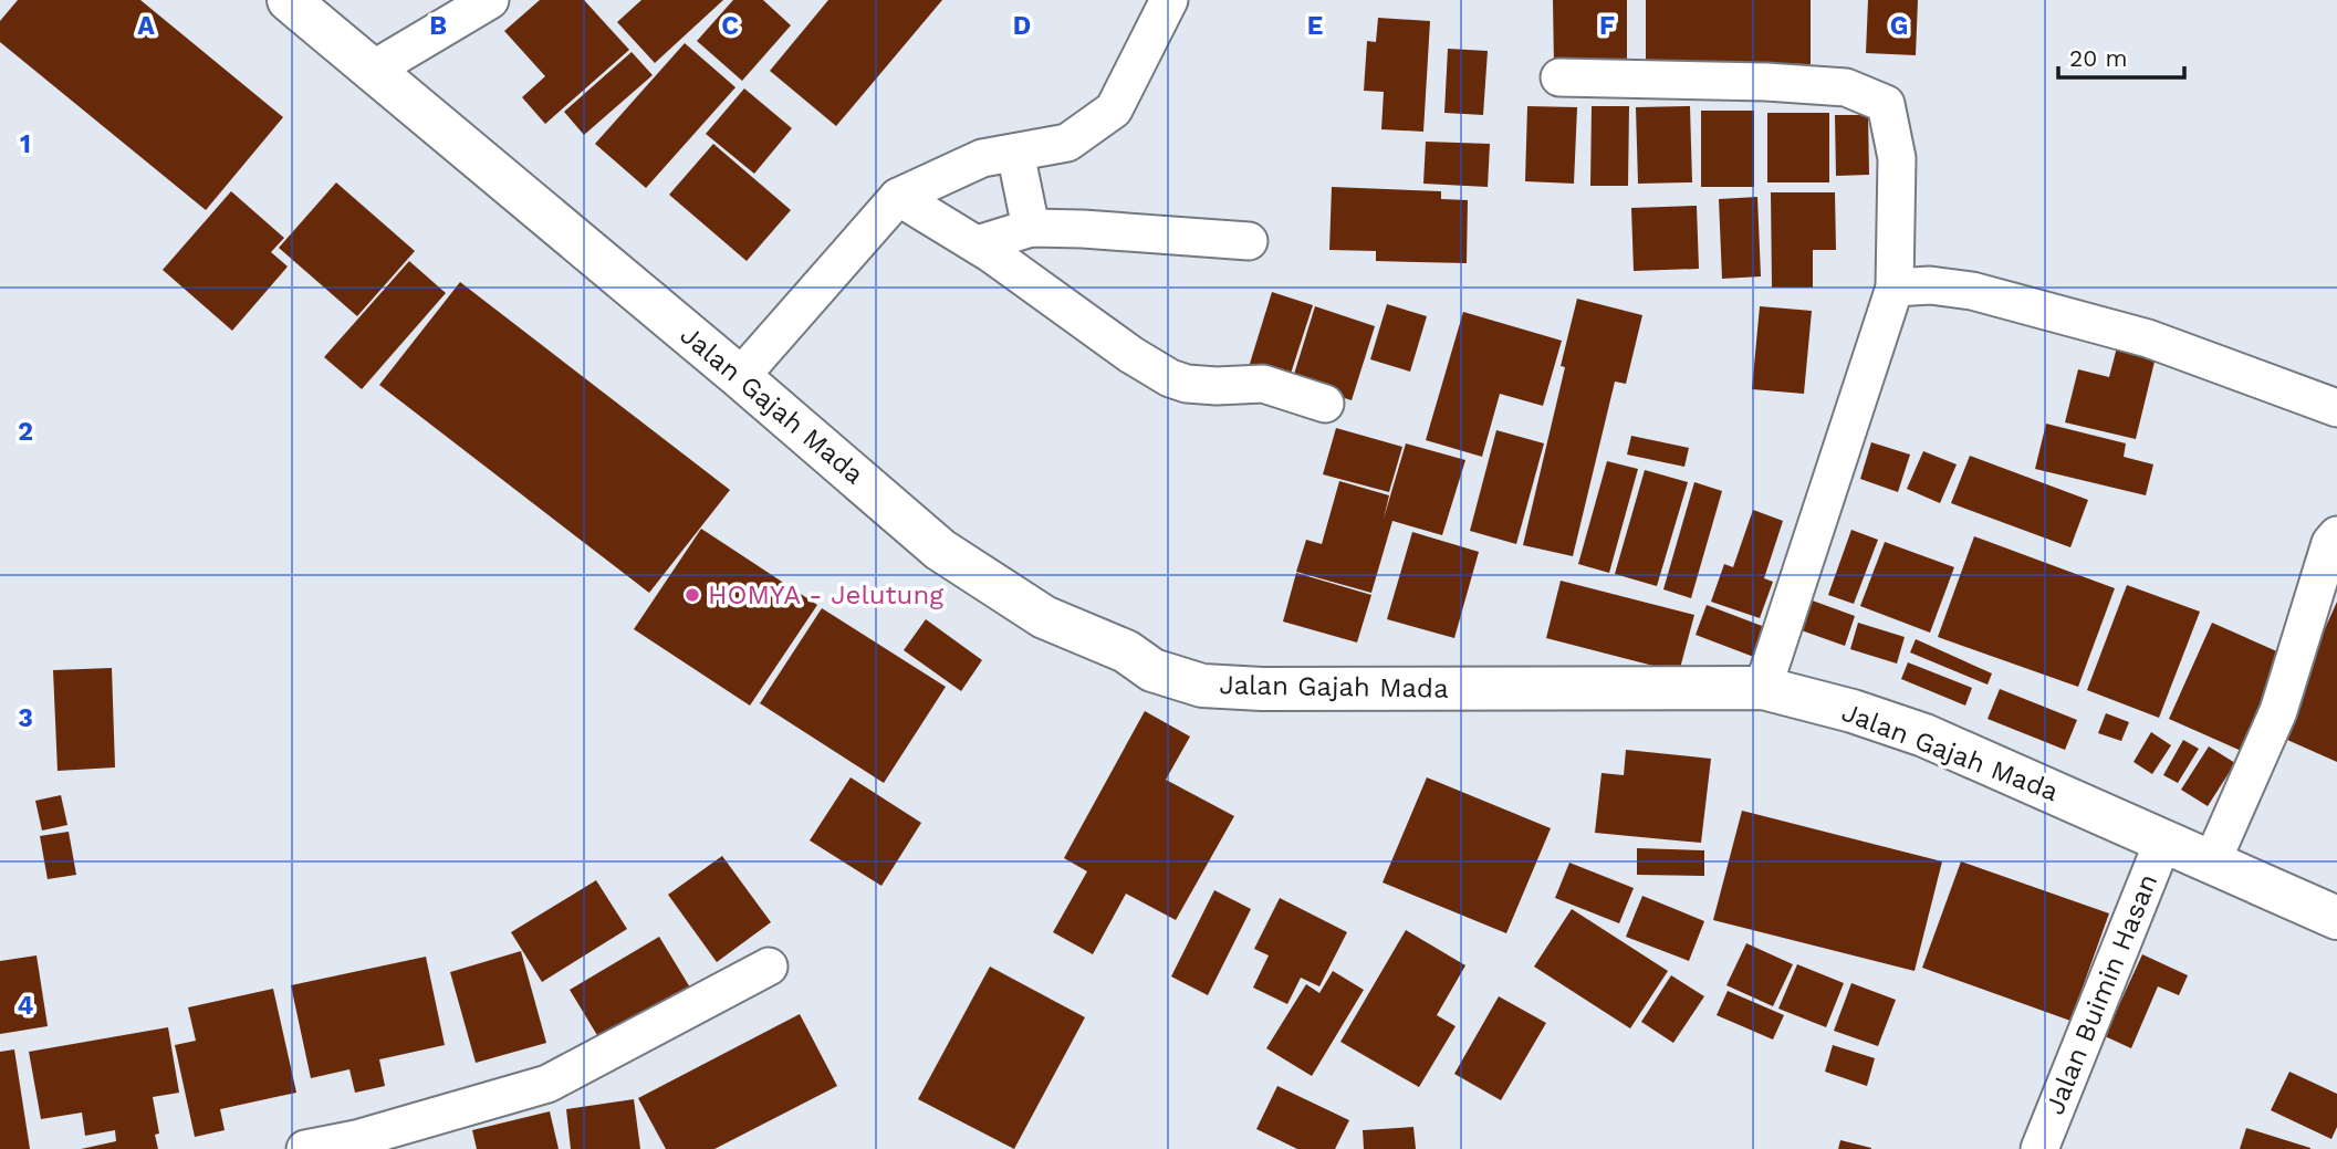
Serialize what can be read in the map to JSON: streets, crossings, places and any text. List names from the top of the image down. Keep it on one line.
{"streets":{"main road":["Jalan Gajah Mada"],"street":["Jalan Buimin Hasan"]},"crossings":[["Jalan Gajah Mada","Jalan Buimin Hasan"]],"places":["HOMYA - Jelutung"],"scale_bar":"20 m","grid":{"columns":["A","B","C","D","E","F","G"],"rows":["1","2","3","4"]}}
